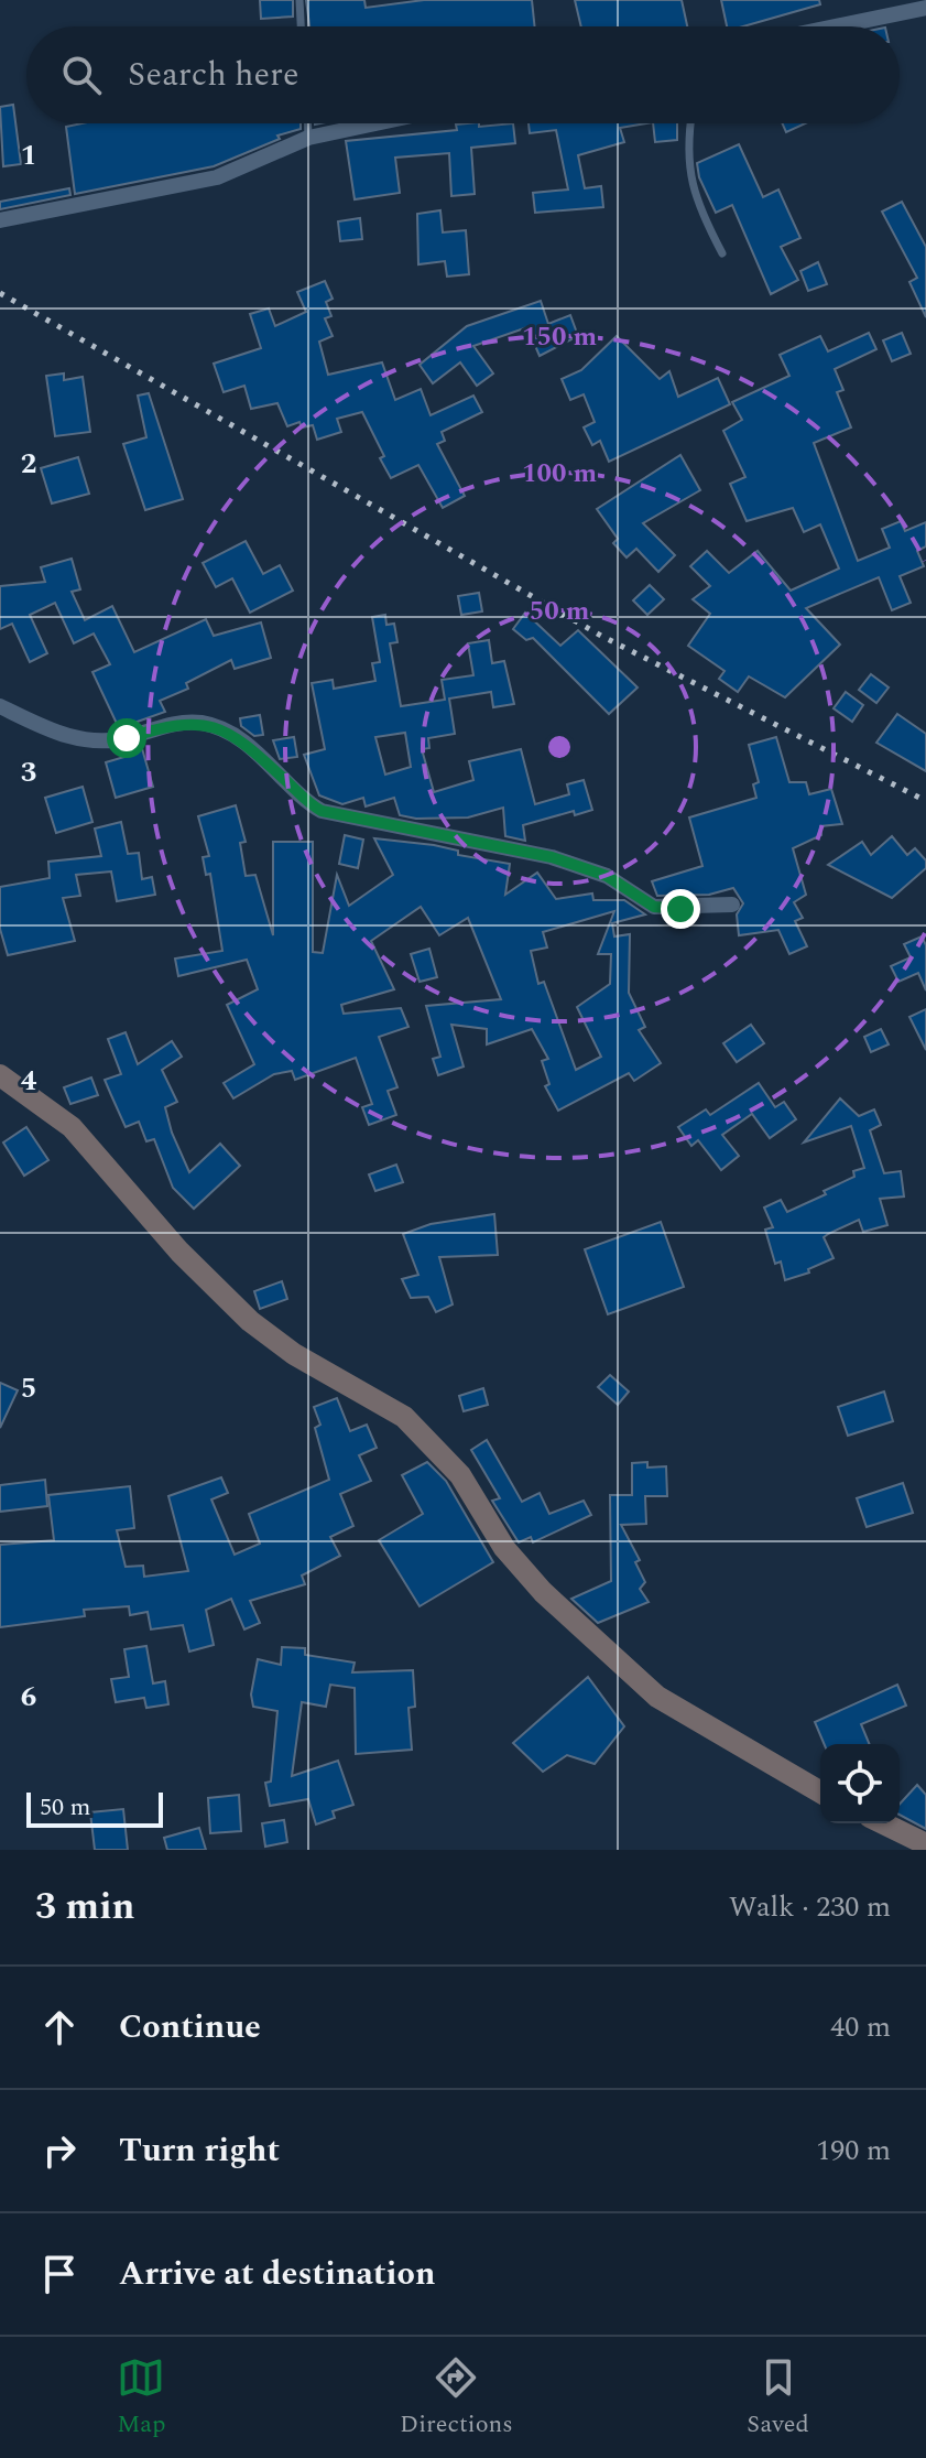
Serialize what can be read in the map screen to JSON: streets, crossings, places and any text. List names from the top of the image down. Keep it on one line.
{"scale_bar":"50 m","page":{"search":"Search here","scale":"50 m","heading":["3 min","Walk · 230 m"],"list":[["Continue","40 m"],["Turn right","190 m"],"Arrive at destination"],"nav":["Map","Directions","Saved"]},"grid":{"rows":["1","2","3","4","5","6"]},"rings":["150 m","100 m","50 m"]}
